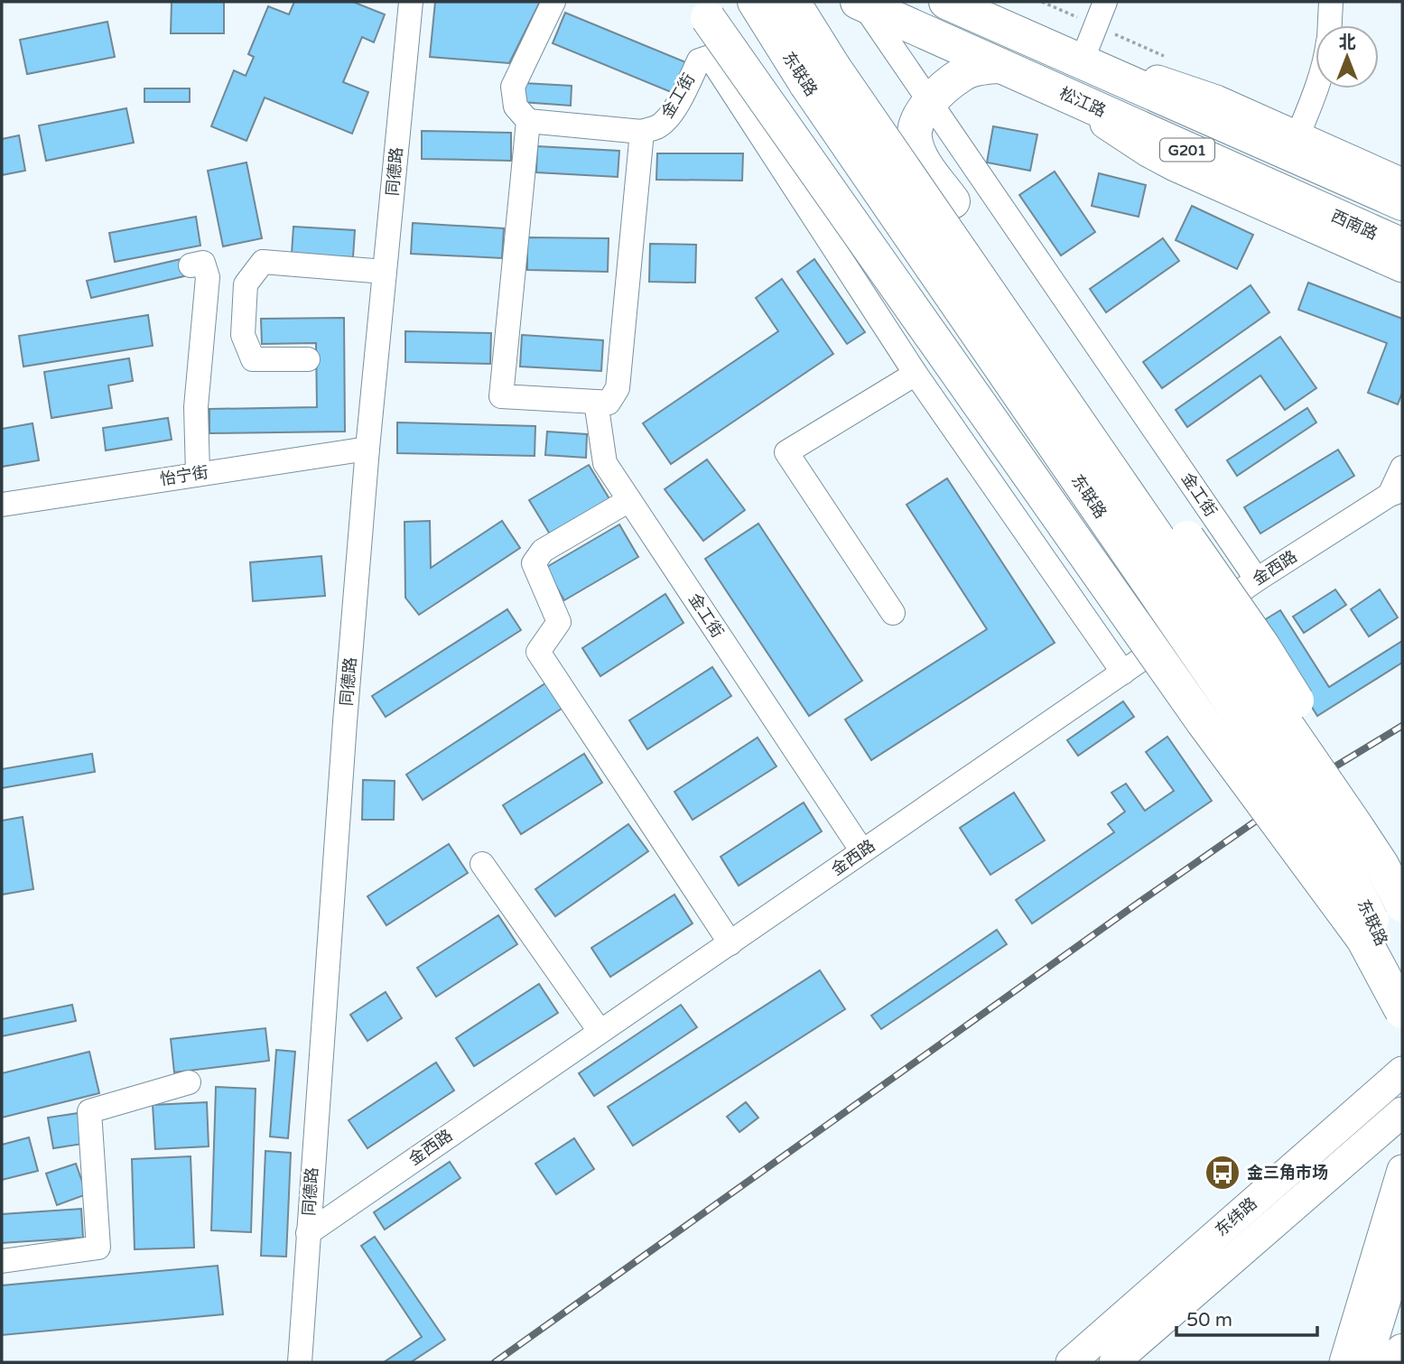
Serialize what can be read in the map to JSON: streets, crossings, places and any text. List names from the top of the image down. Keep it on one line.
{"streets":{"highway":["东联路","松江路","G201","西南路"],"main road":["东纬路"],"street":["金工街","同德路","怡宁街","金西路"]},"crossings":[["金工街","松江路"],["金工街","金西路"],["松江路","西南路"],["同德路","怡宁街"],["同德路","金西路"]],"places":{"bus stop":["金三角市场"]},"scale_bar":"50 m","north":"top"}
